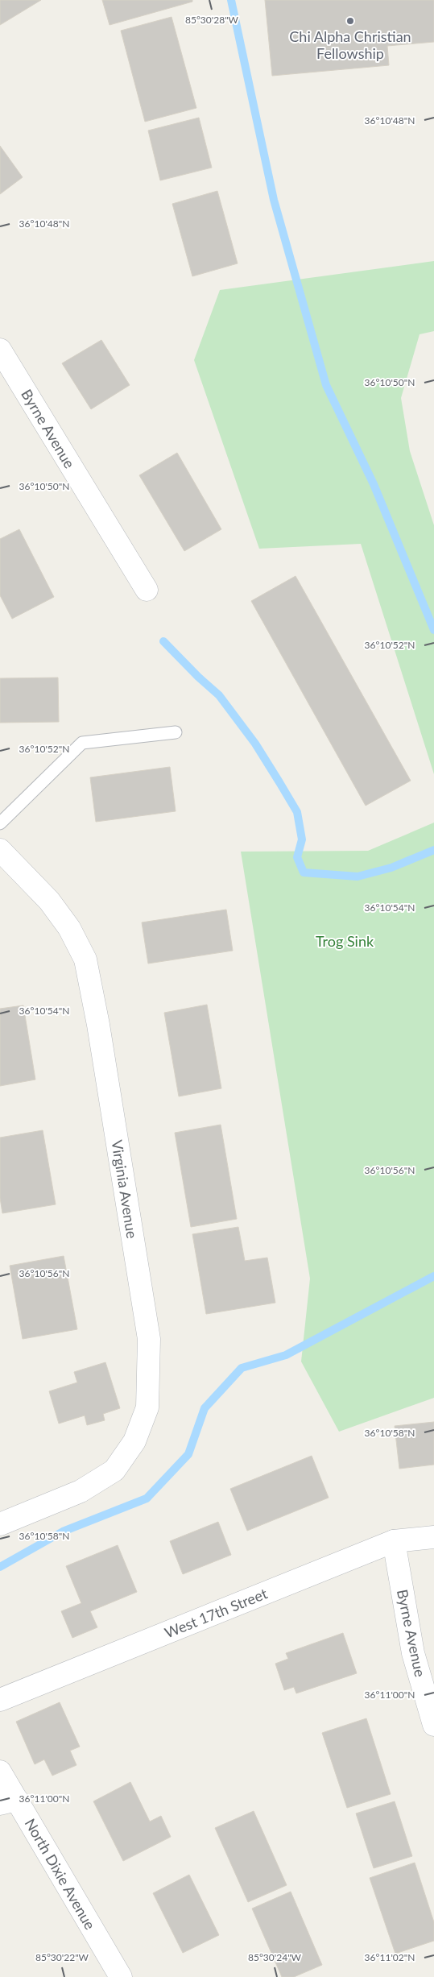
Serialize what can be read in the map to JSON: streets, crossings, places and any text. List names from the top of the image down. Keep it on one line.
{"streets":{"street":["Byrne Avenue","Virginia Avenue","West 17th Street","North Dixie Avenue"]},"crossings":[["Byrne Avenue","West 17th Street"]],"parks":["Trog Sink"],"places":["Chi Alpha Christian Fellowship"],"coordinates":["85°30'28\"W","36°10'48\"N","36°10'50\"N","36°10'52\"N","36°10'54\"N","36°10'56\"N","36°10'58\"N","36°11'00\"N","85°30'22\"W","85°30'24\"W","36°11'02\"N"]}
